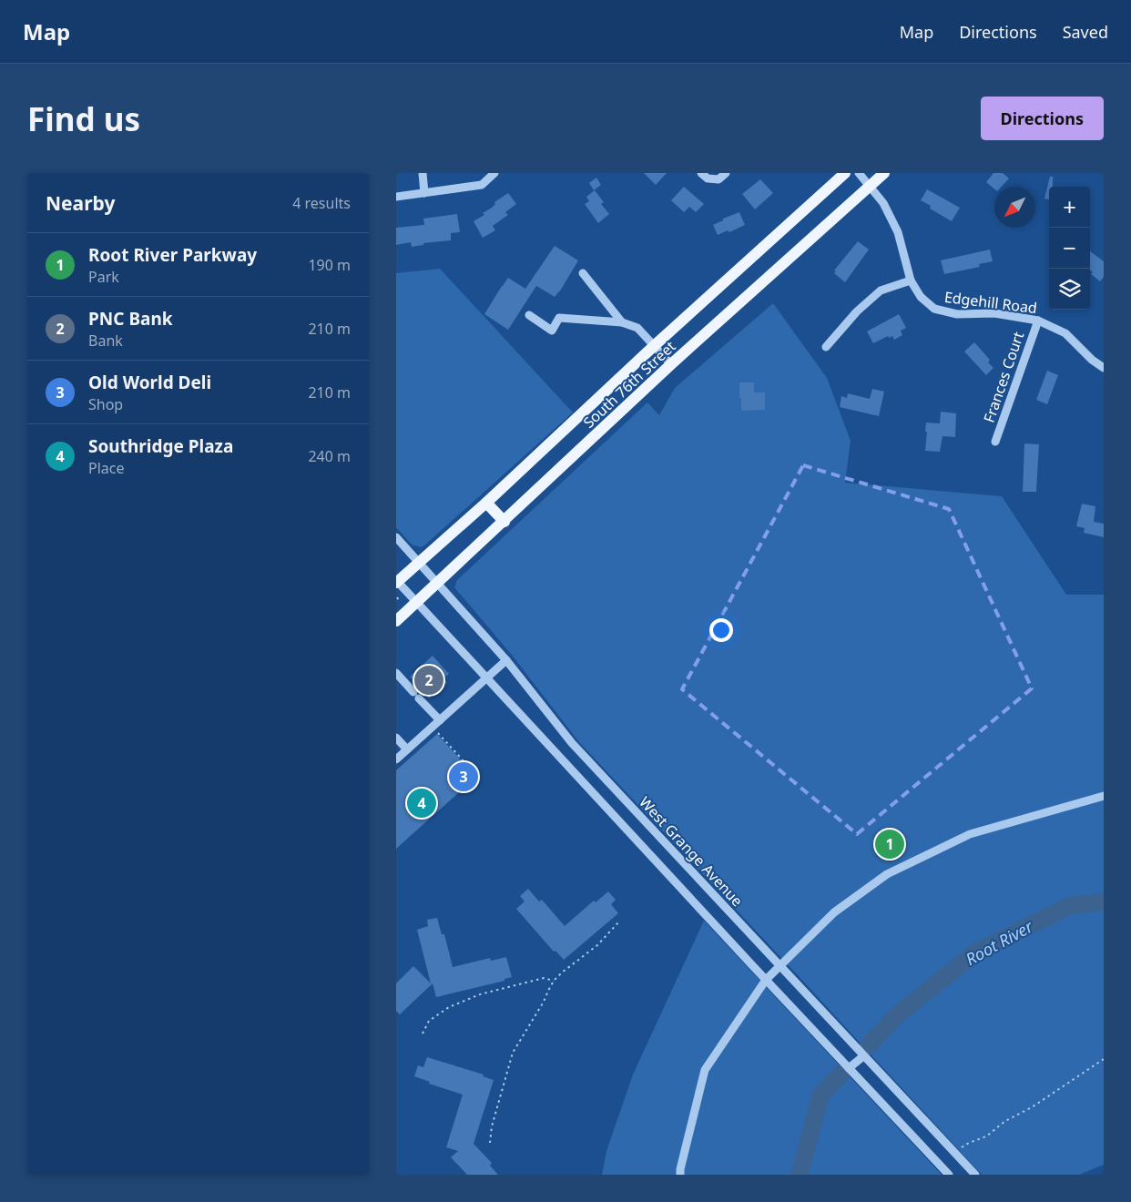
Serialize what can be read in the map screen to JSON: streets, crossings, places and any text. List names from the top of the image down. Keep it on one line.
{"streets":{"main road":["South 76th Street"],"street":["Edgehill Road","Frances Court","West Grange Avenue"]},"crossings":[["Edgehill Road","Frances Court"],["Edgehill Road","South 76th Street"],["South 76th Street","West Grange Avenue"]],"water":["Root River"],"north":"bottom left","page":{"header":"Map","nav":["Map","Directions","Saved"],"buttons":"Directions","title":"Find us","heading":["Nearby","4 results"],"map_buttons":["+","−"],"list":[{"mark":"1","name":"Root River Parkway","note":"Park","value":"190 m"},{"mark":"2","name":"PNC Bank","note":"Bank","value":"210 m"},{"mark":"3","name":"Old World Deli","note":"Shop","value":"210 m"},{"mark":"4","name":"Southridge Plaza","note":"Place","value":"240 m"}],"pins":["2","3","4","1"]}}
